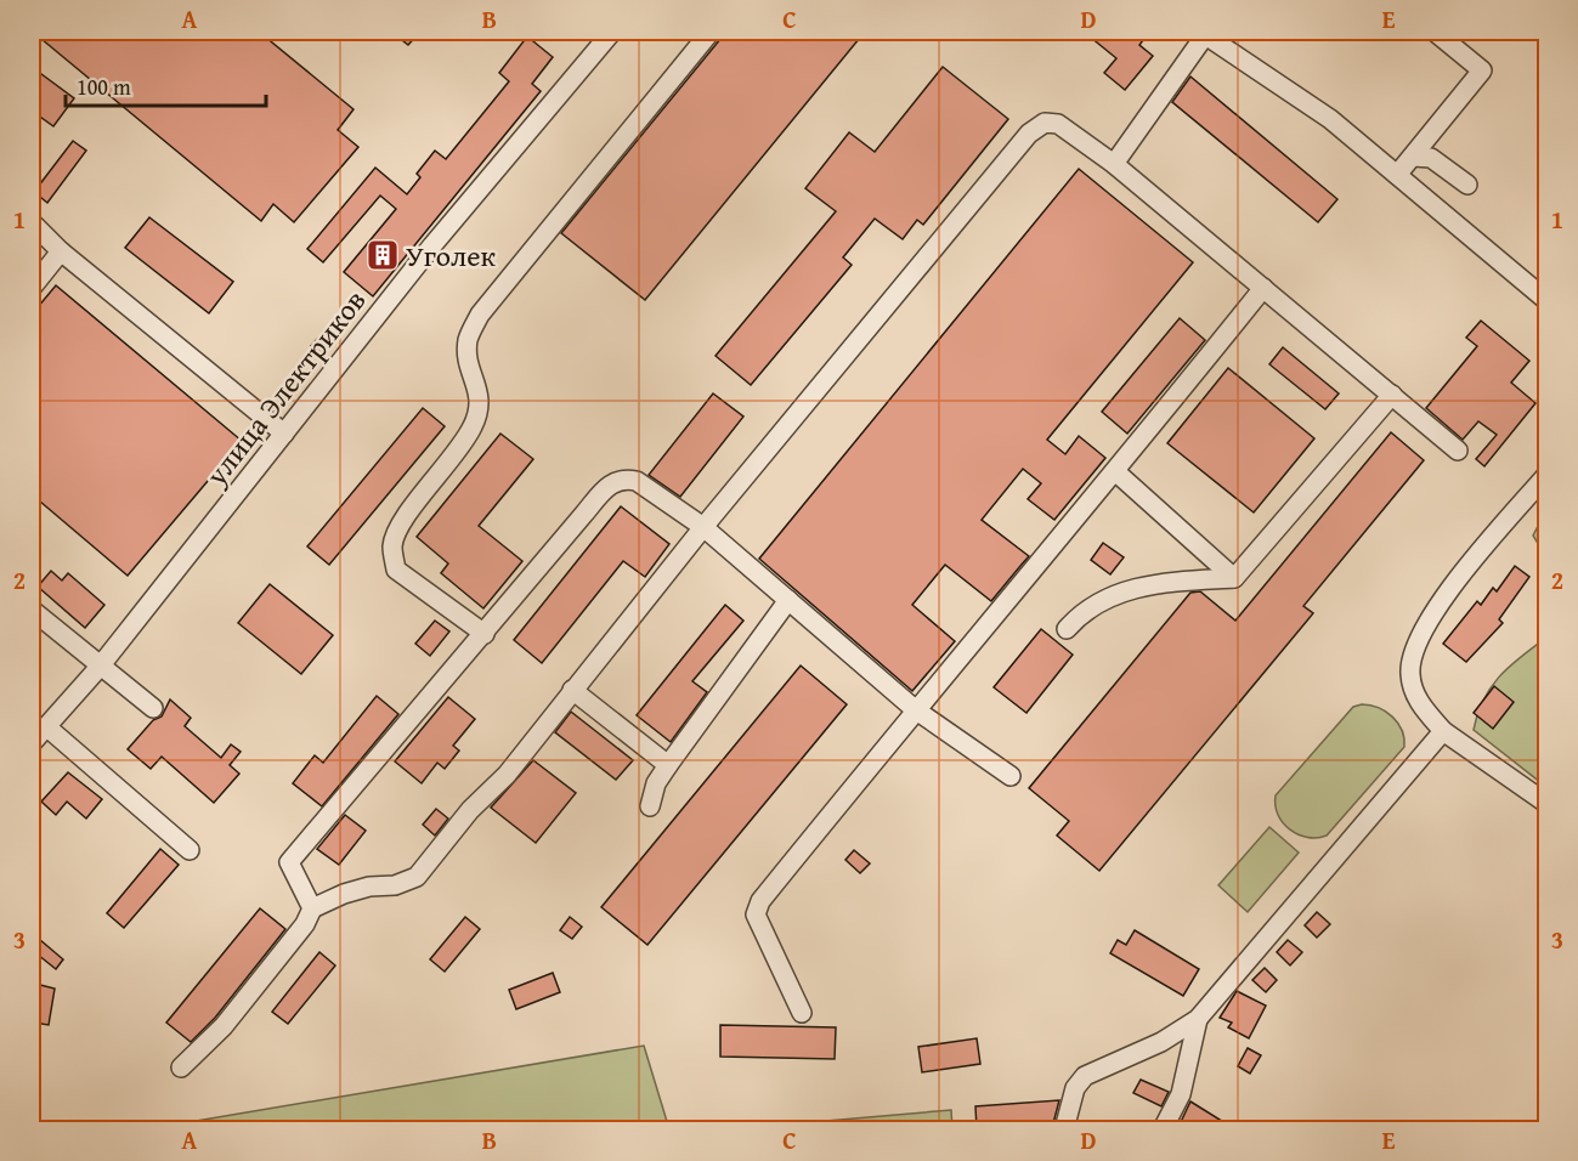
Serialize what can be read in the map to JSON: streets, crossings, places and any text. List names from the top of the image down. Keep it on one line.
{"streets":{"street":["улица Электриков"]},"places":{"building":["Уголек"]},"scale_bar":"100 m","grid":{"columns":["A","B","C","D","E"],"rows":["1","2","3"]}}
